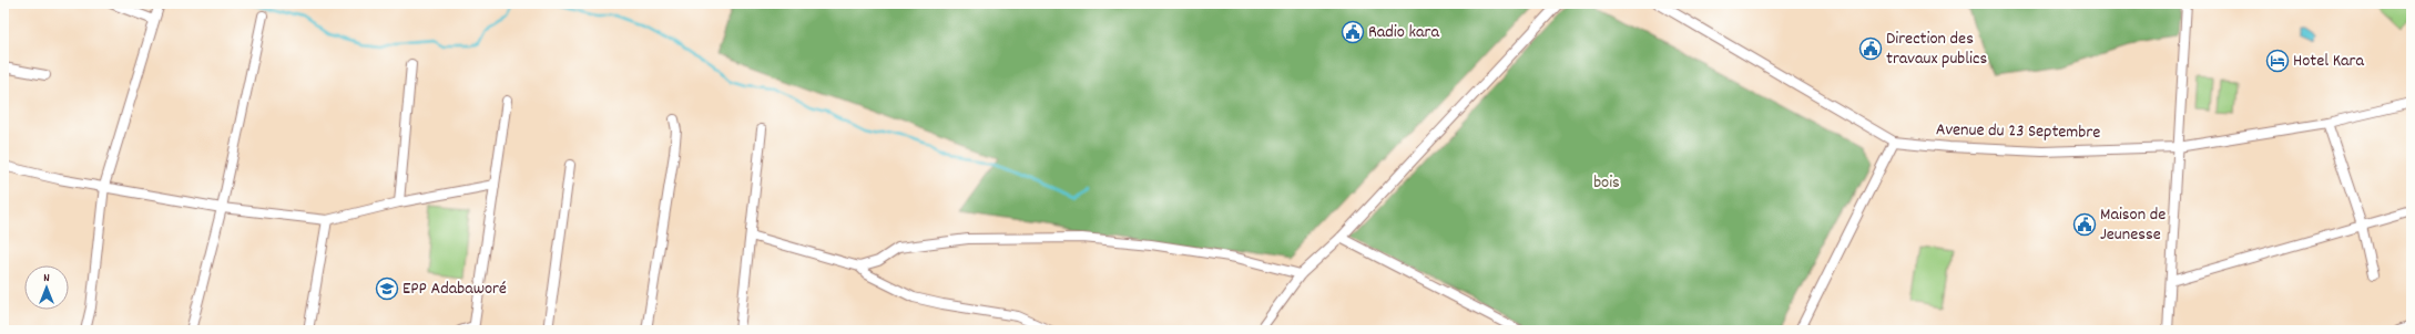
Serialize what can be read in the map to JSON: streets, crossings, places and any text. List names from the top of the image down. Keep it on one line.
{"streets":{"street":["Avenue du 23 Septembre"]},"parks":["bois"],"places":{"public building":["Radio kara","Direction des travaux publics","Maison de Jeunesse"],"hotel":["Hotel Kara"],"school or university":["EPP Adabaworé"]},"north":"top"}
